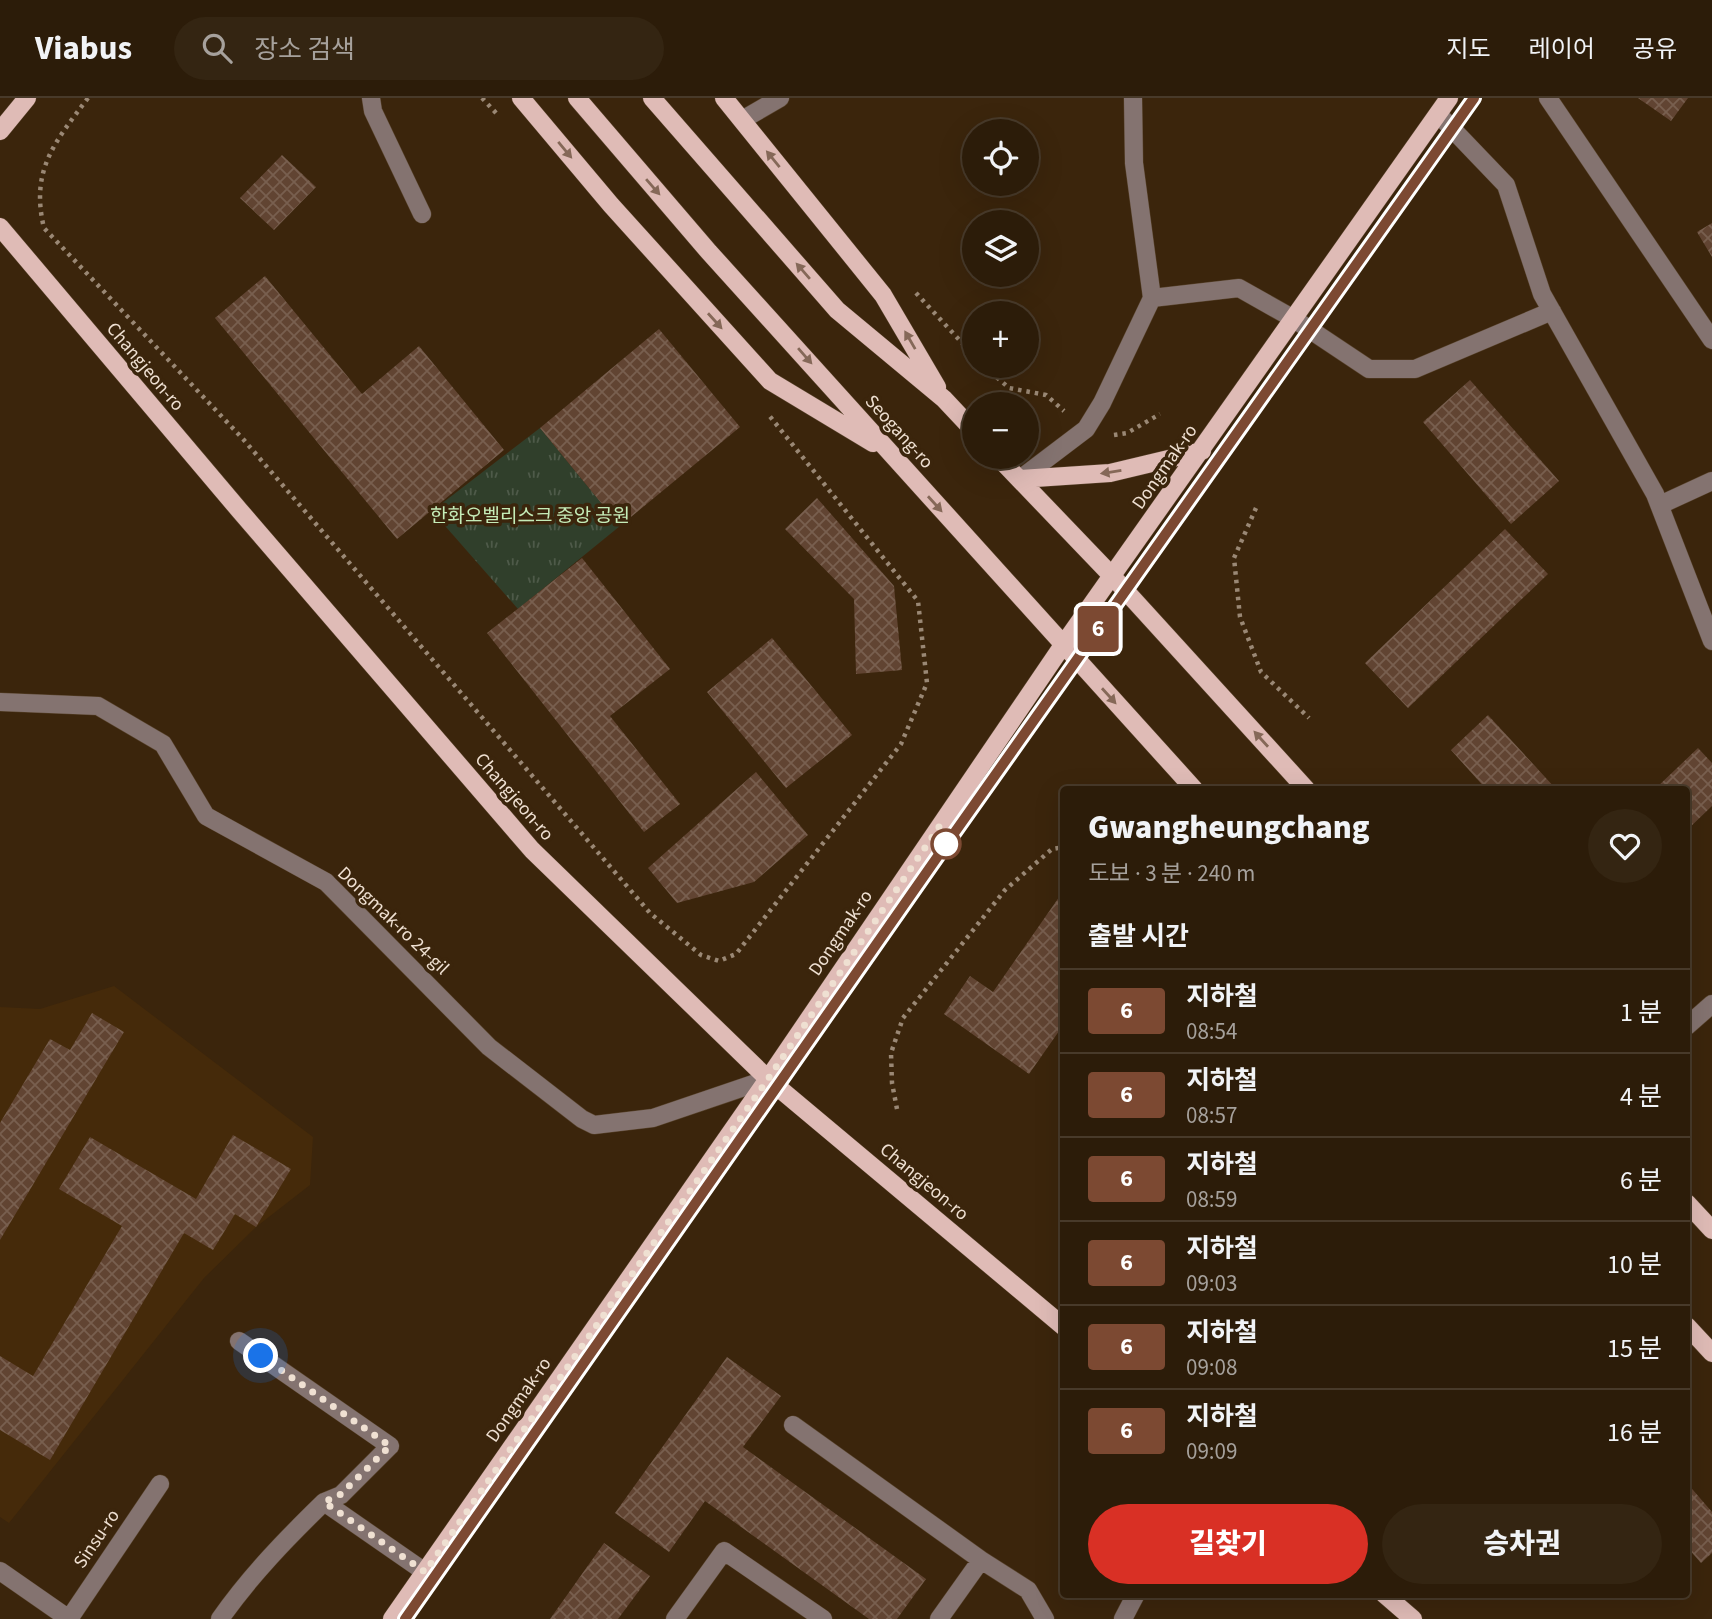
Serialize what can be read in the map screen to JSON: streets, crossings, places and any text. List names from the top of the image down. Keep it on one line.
{"streets":{"main road":["Changjeon-ro","Seogang-ro","Dongmak-ro"],"street":["Dongmak-ro 24-gil","Sinsu-ro"]},"crossings":[["Changjeon-ro","Dongmak-ro"],["Changjeon-ro","Dongmak-ro 24-gil"],["Seogang-ro","Dongmak-ro"],["Dongmak-ro","Dongmak-ro 24-gil"]],"parks":["한화오벨리스크 중앙 공원"],"lines":["metro line 6"],"page":{"header":"Viabus","search":"장소 검색","nav":["지도","레이어","공유"],"on_map":"6","map_buttons":["+","−"],"heading":[["Gwangheungchang","도보 · 3 분 · 240 m"],"출발 시간"],"list":[{"mark":"6","name":"지하철","note":"08:54","value":"1 분"},{"mark":"6","name":"지하철","note":"08:57","value":"4 분"},{"mark":"6","name":"지하철","note":"08:59","value":"6 분"},{"mark":"6","name":"지하철","note":"09:03","value":"10 분"},{"mark":"6","name":"지하철","note":"09:08","value":"15 분"},{"mark":"6","name":"지하철","note":"09:09","value":"16 분"}],"buttons":["길찾기","승차권"]}}
